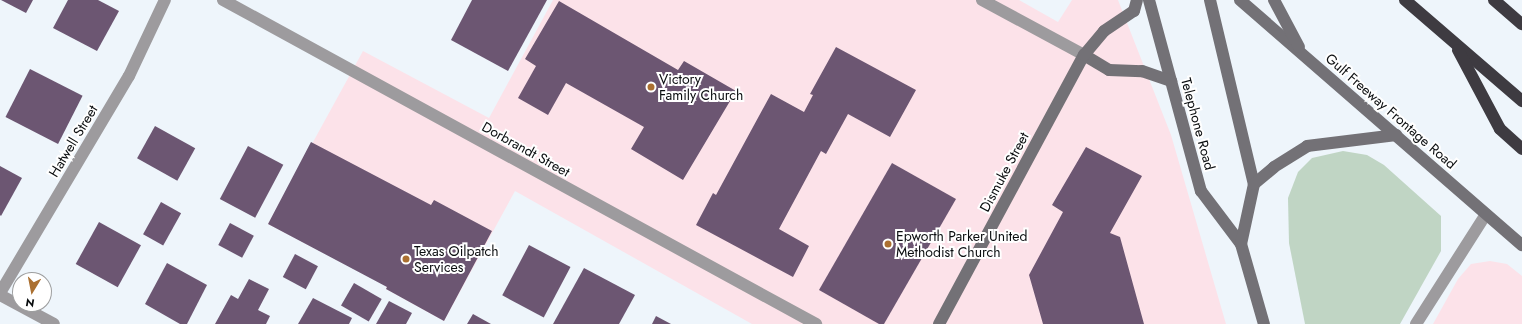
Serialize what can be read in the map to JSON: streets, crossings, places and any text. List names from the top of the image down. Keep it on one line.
{"streets":{"main road":["Gulf Freeway Frontage Road","Telephone Road","Dismuke Street"],"street":["Hatwell Street","Dorbrandt Street"]},"places":["Victory Family Church","Epworth Parker United Methodist Church","Texas Oilpatch Services"],"north":"bottom"}
